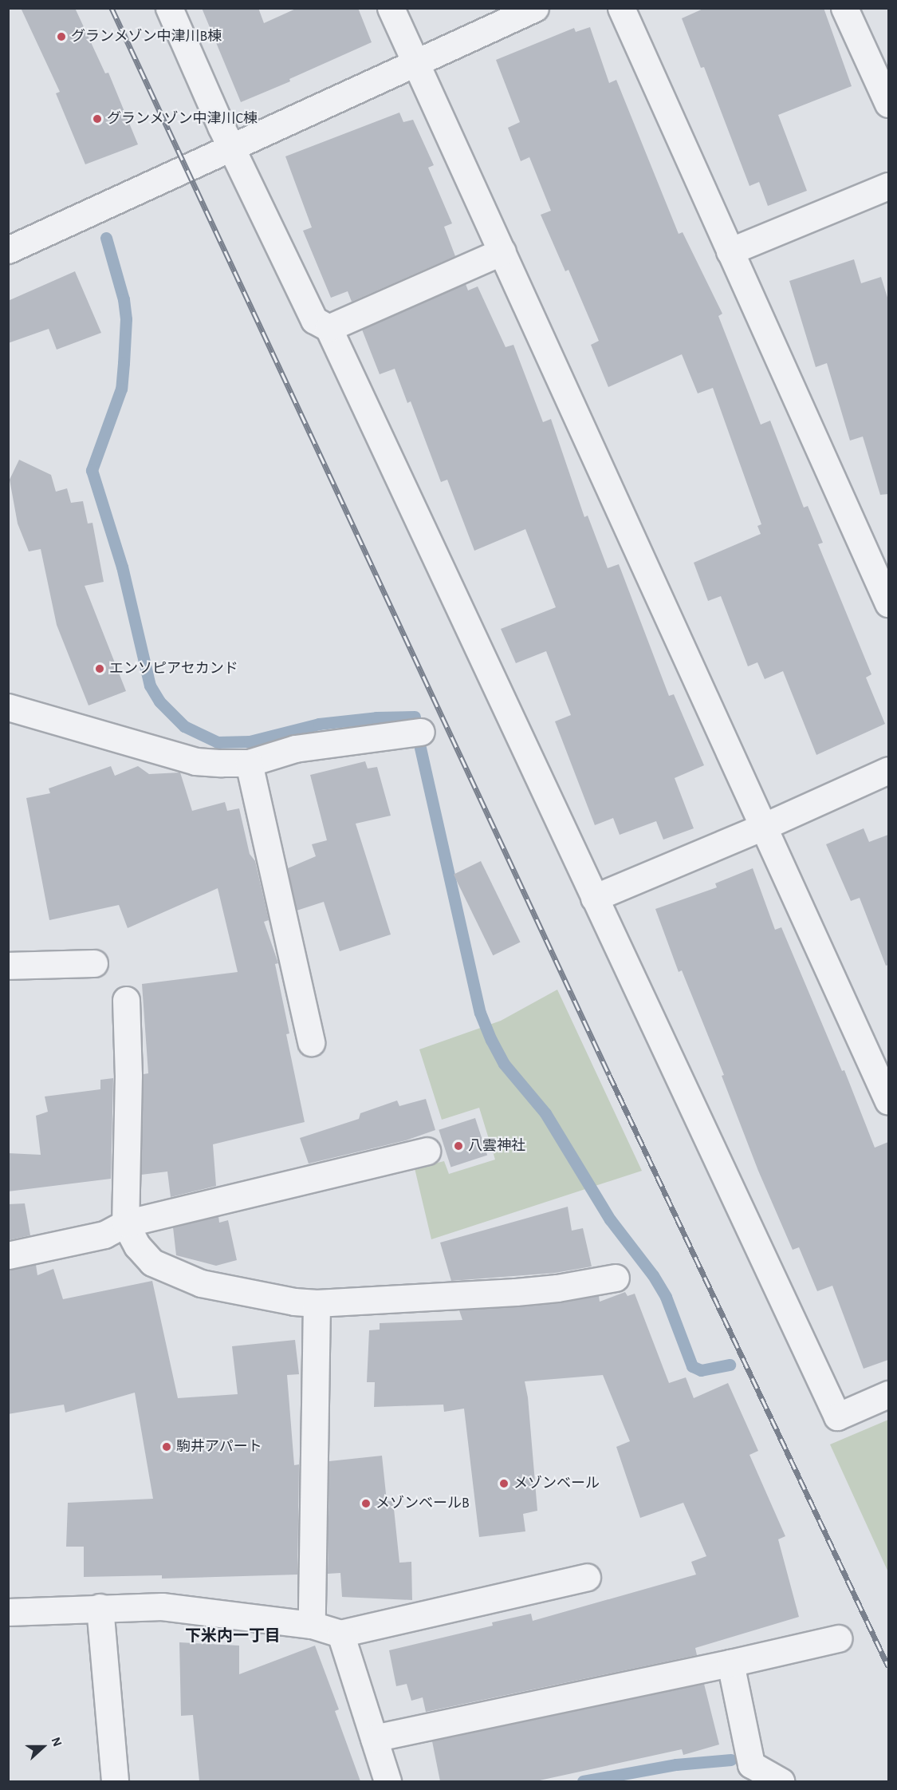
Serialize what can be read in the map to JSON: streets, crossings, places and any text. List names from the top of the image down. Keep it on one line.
{"districts":["下米内一丁目"],"places":["グランメゾン中津川B棟","グランメゾン中津川C棟","エンソピアセカンド","八雲神社","駒井アパート","メゾンベール","メゾンベールB"],"north":"right"}
